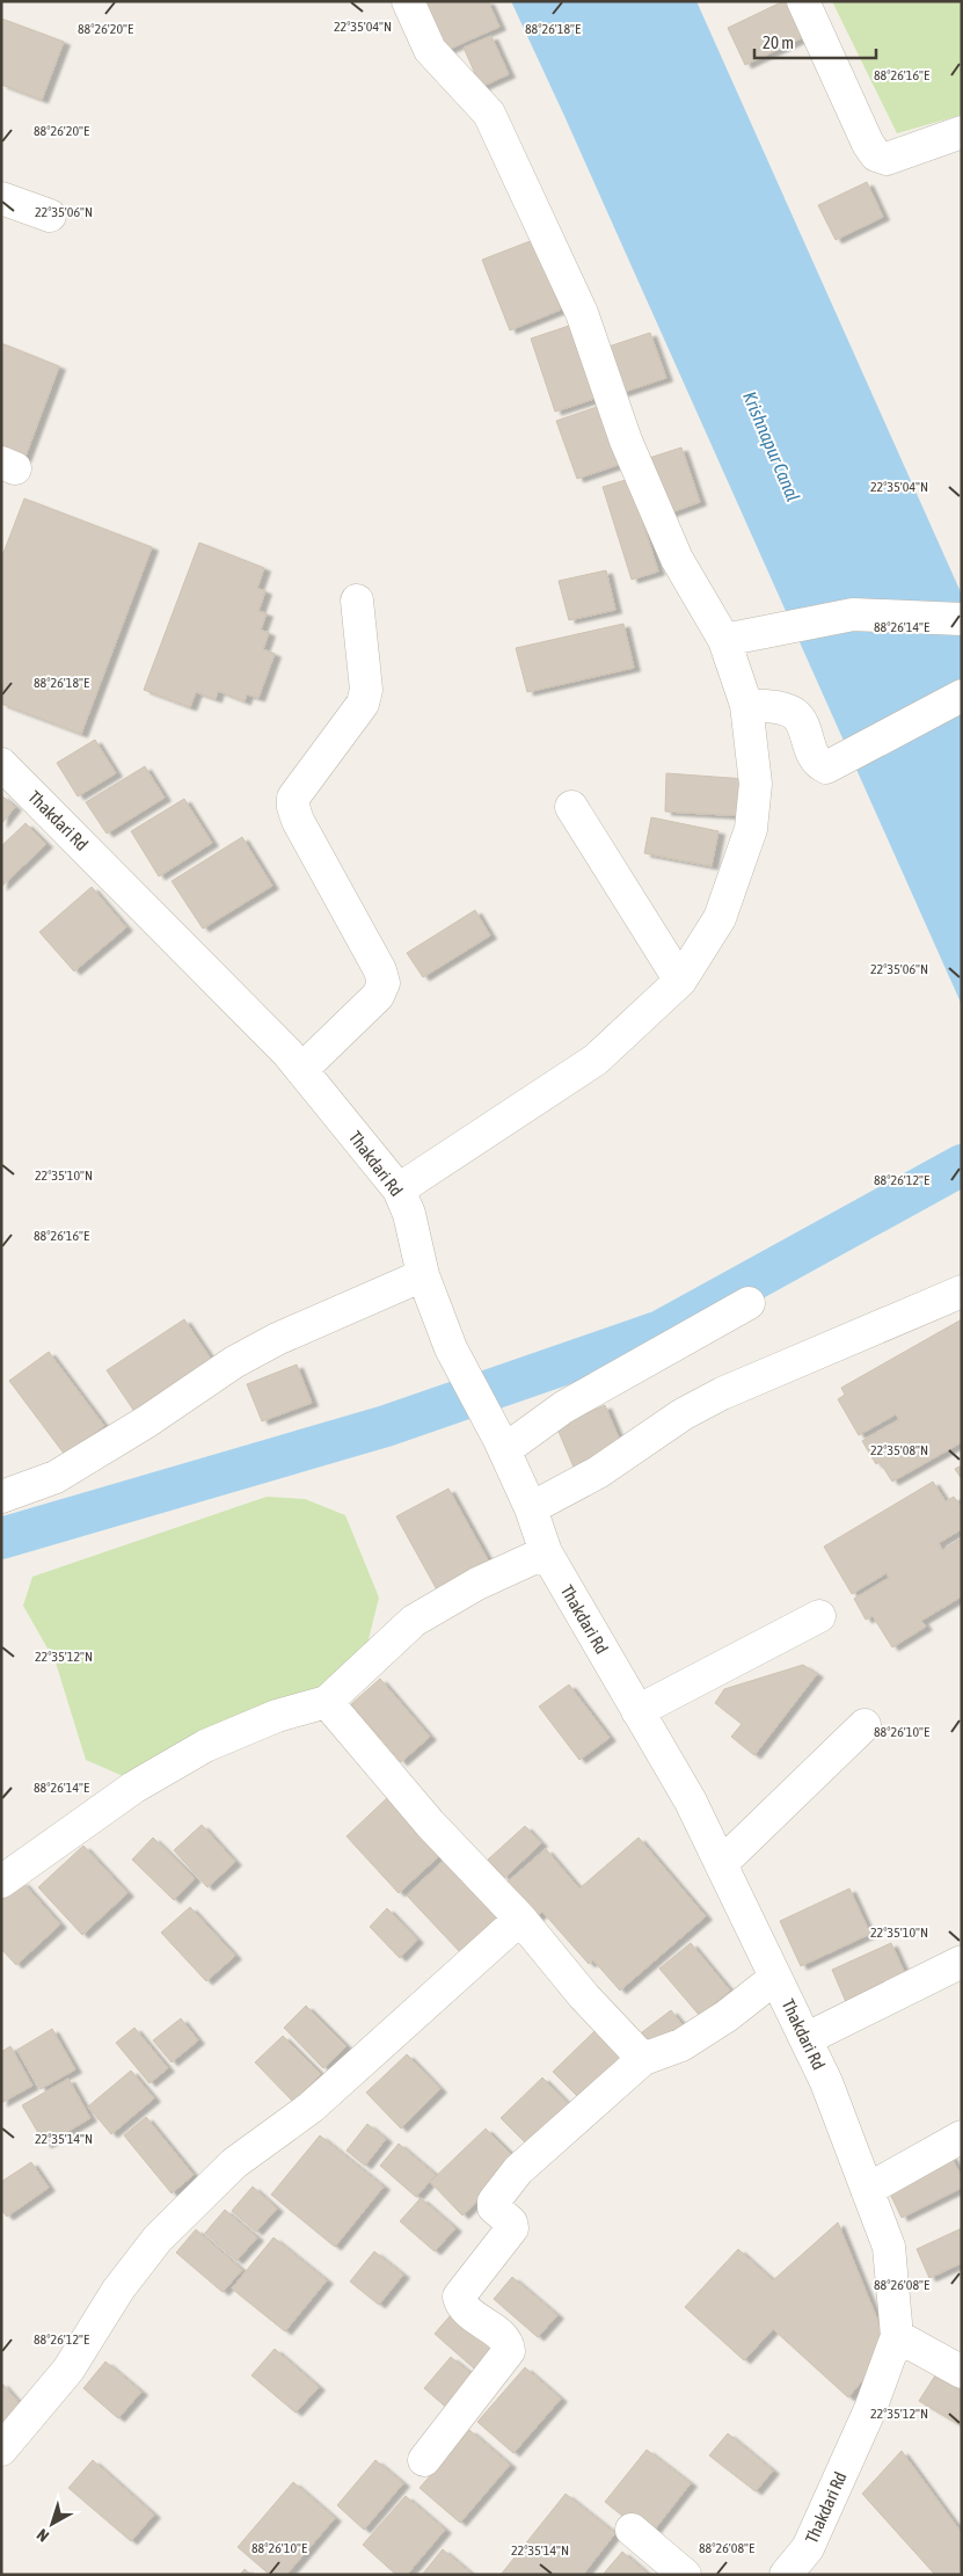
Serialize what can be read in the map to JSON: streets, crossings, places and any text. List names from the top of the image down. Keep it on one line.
{"streets":{"street":["Thakdari Rd"]},"water":["Krishnapur Canal"],"scale_bar":"20 m","north":"bottom left","coordinates":["22°35'04\"N","88°26'20\"E","88°26'18\"E","88°26'16\"E","22°35'06\"N","88°26'14\"E","22°35'10\"N","88°26'12\"E","22°35'08\"N","22°35'12\"N","88°26'10\"E","22°35'14\"N","88°26'08\"E"]}
